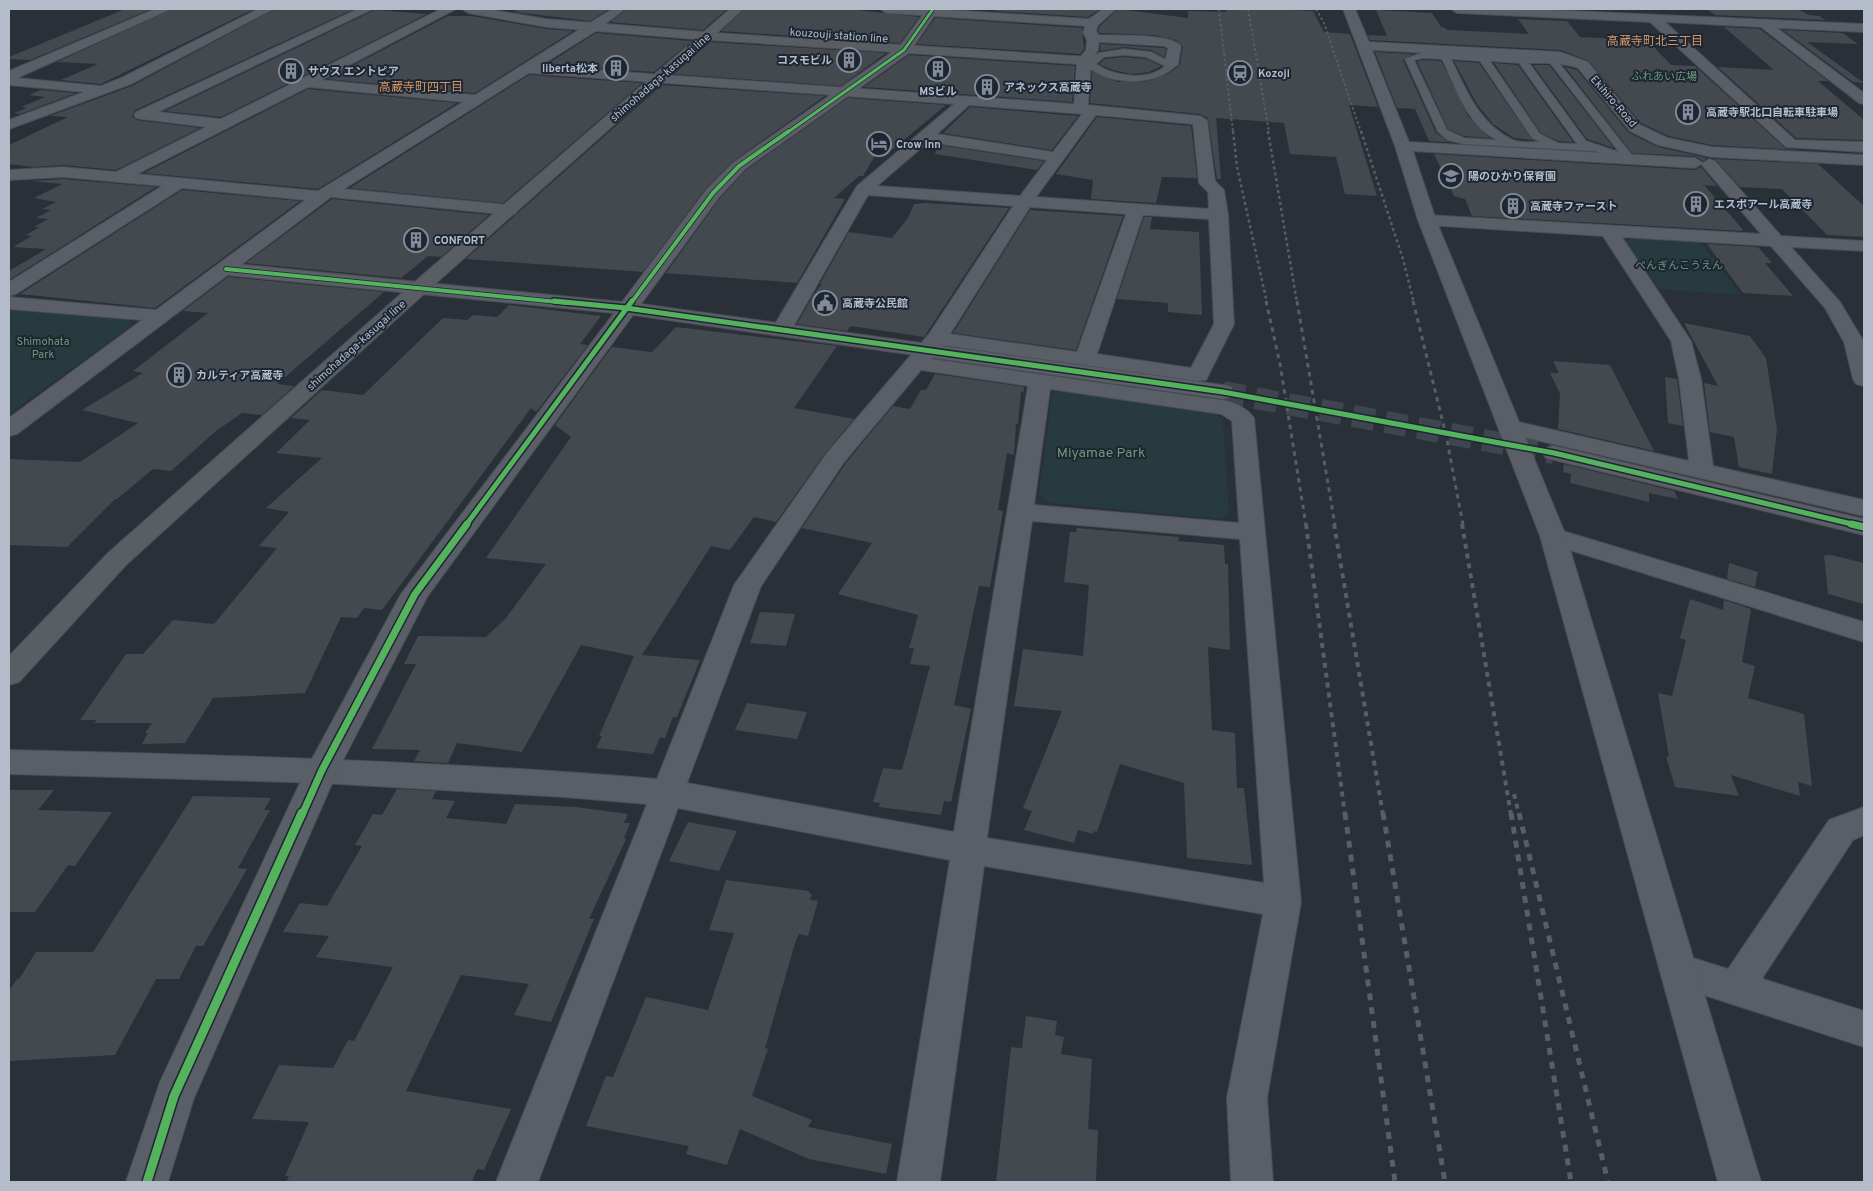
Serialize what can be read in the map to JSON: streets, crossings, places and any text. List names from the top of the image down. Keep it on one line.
{"streets":{"main road":["kouzouji station line","shimohadaga-kasugai line"],"street":["Ekihiro-Road"]},"crossings":[["kouzouji station line","shimohadaga-kasugai line"]],"districts":["高蔵寺町北三丁目","高蔵寺町四丁目"],"parks":["ふれあい広場","ぺんぎんこうえん","Shimohata Park","Miyamae Park"],"places":{"building":["コスモビル","liberta松本","MSビル","サウス エントピア","アネックス高蔵寺","高蔵寺駅北口自転車駐車場","エスポアール高蔵寺","高蔵寺ファースト","CONFORT","カルティア高蔵寺"],"station":["Kozoji"],"hotel":["Crow Inn"],"school or university":["陽のひかり保育園"],"public building":["高蔵寺公民館"]}}
